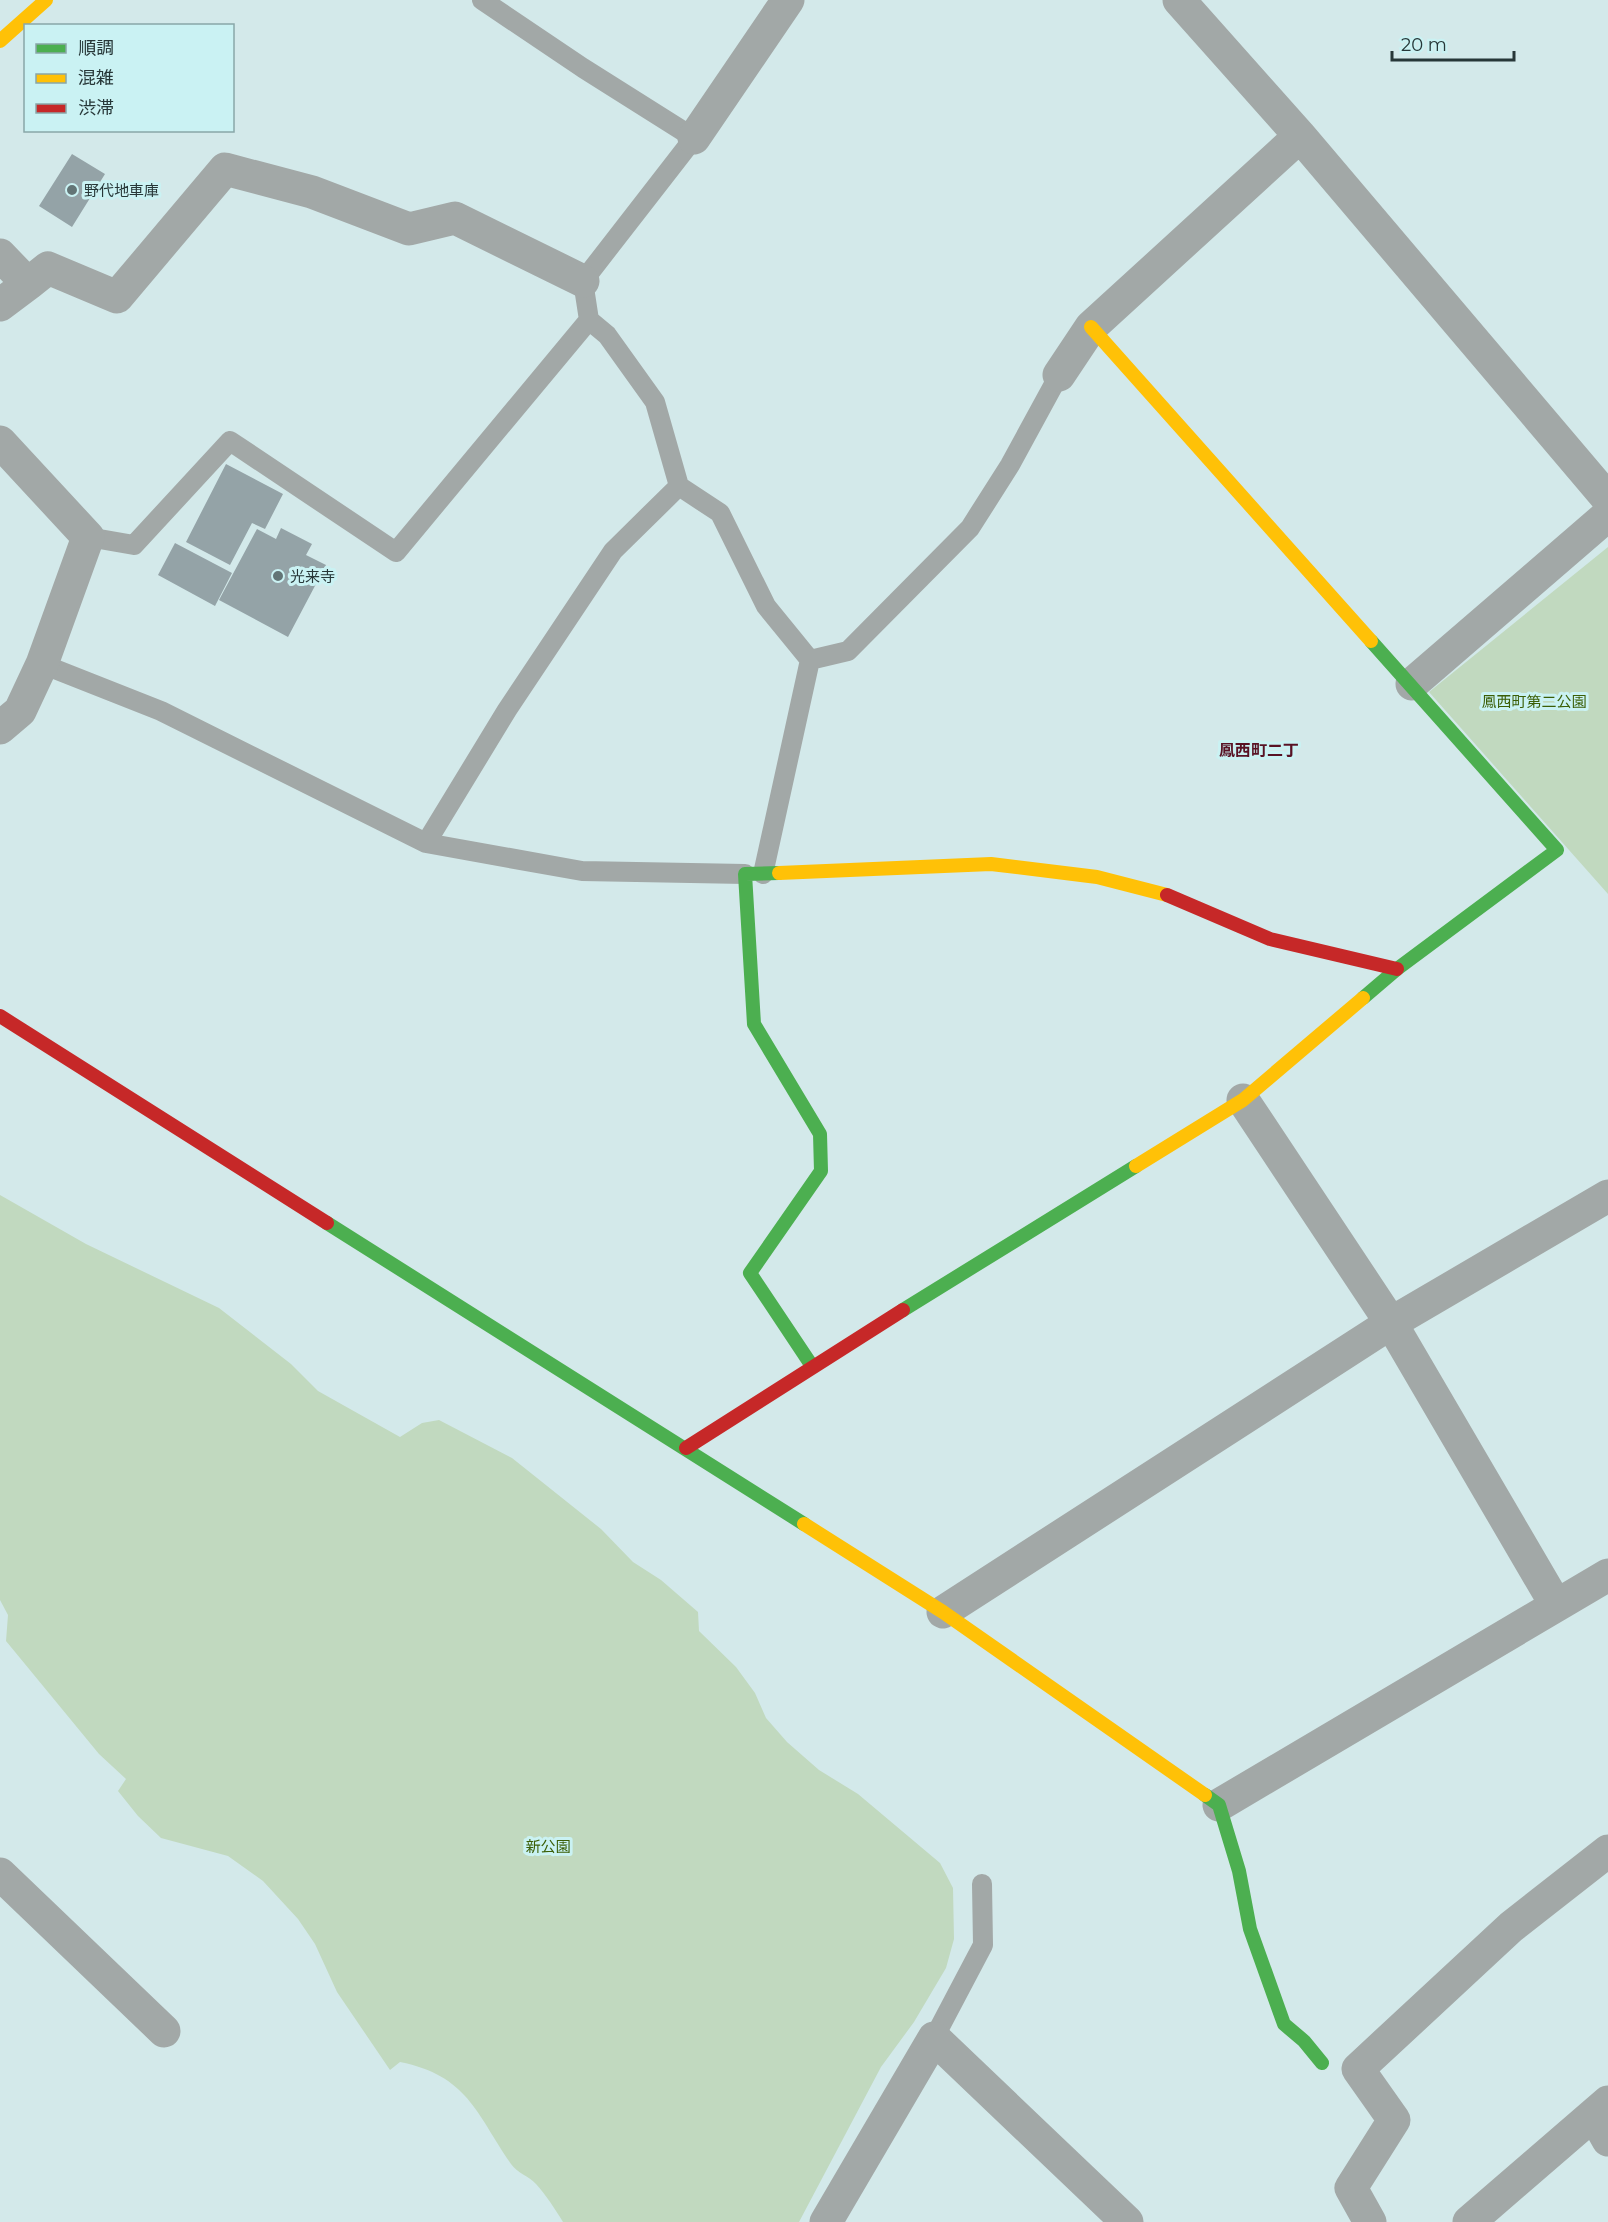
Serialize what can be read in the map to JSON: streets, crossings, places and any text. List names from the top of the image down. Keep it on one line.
{"districts":["鳳西町二丁"],"parks":["鳳西町第二公園","新公園"],"places":["野代地車庫","光来寺"],"legend":["順調","混雑","渋滞"],"scale_bar":"20 m"}
